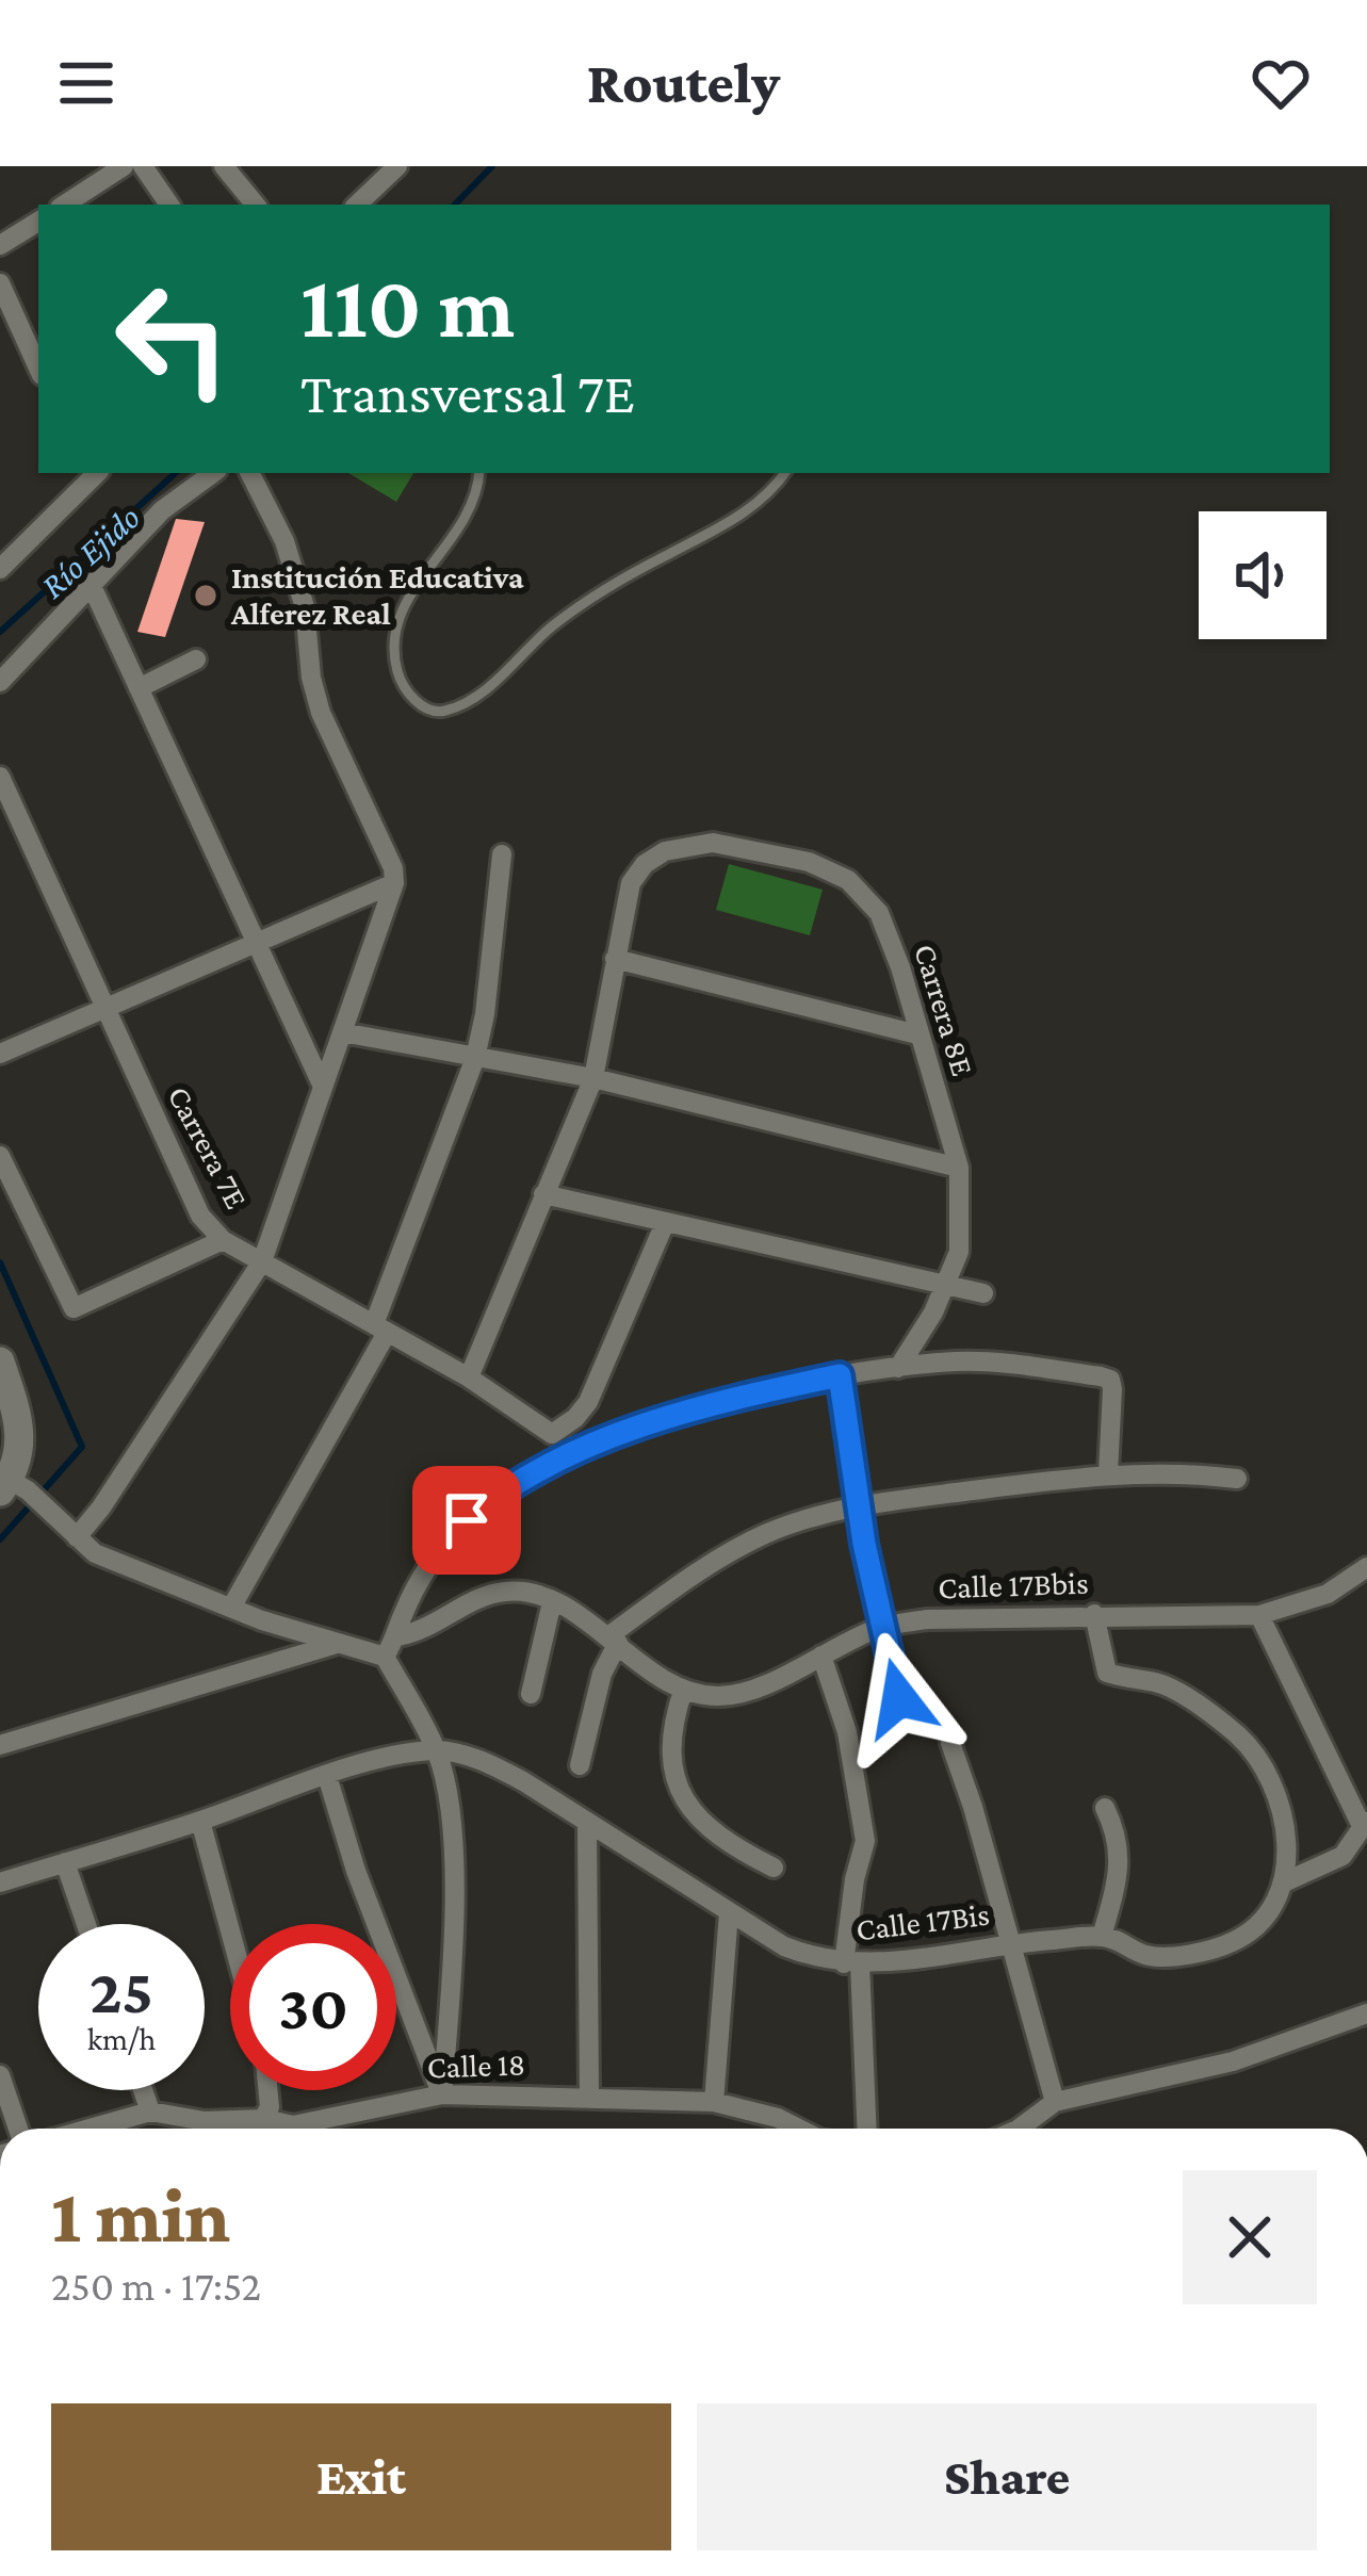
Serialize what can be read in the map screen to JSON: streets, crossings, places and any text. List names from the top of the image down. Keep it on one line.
{"streets":{"street":["Carrera 8E","Carrera 7E","Calle 17Bbis","Calle 17Bis","Calle 18"]},"water":["Río Ejido"],"places":["Institución Educativa Alferez Real"],"page":{"header":"Routely","turn":["110 m","Transversal 7E"],"speed":"25 km/h","limit":"30","heading":["1 min","250 m · 17:52"],"buttons":["Exit","Share"]}}
